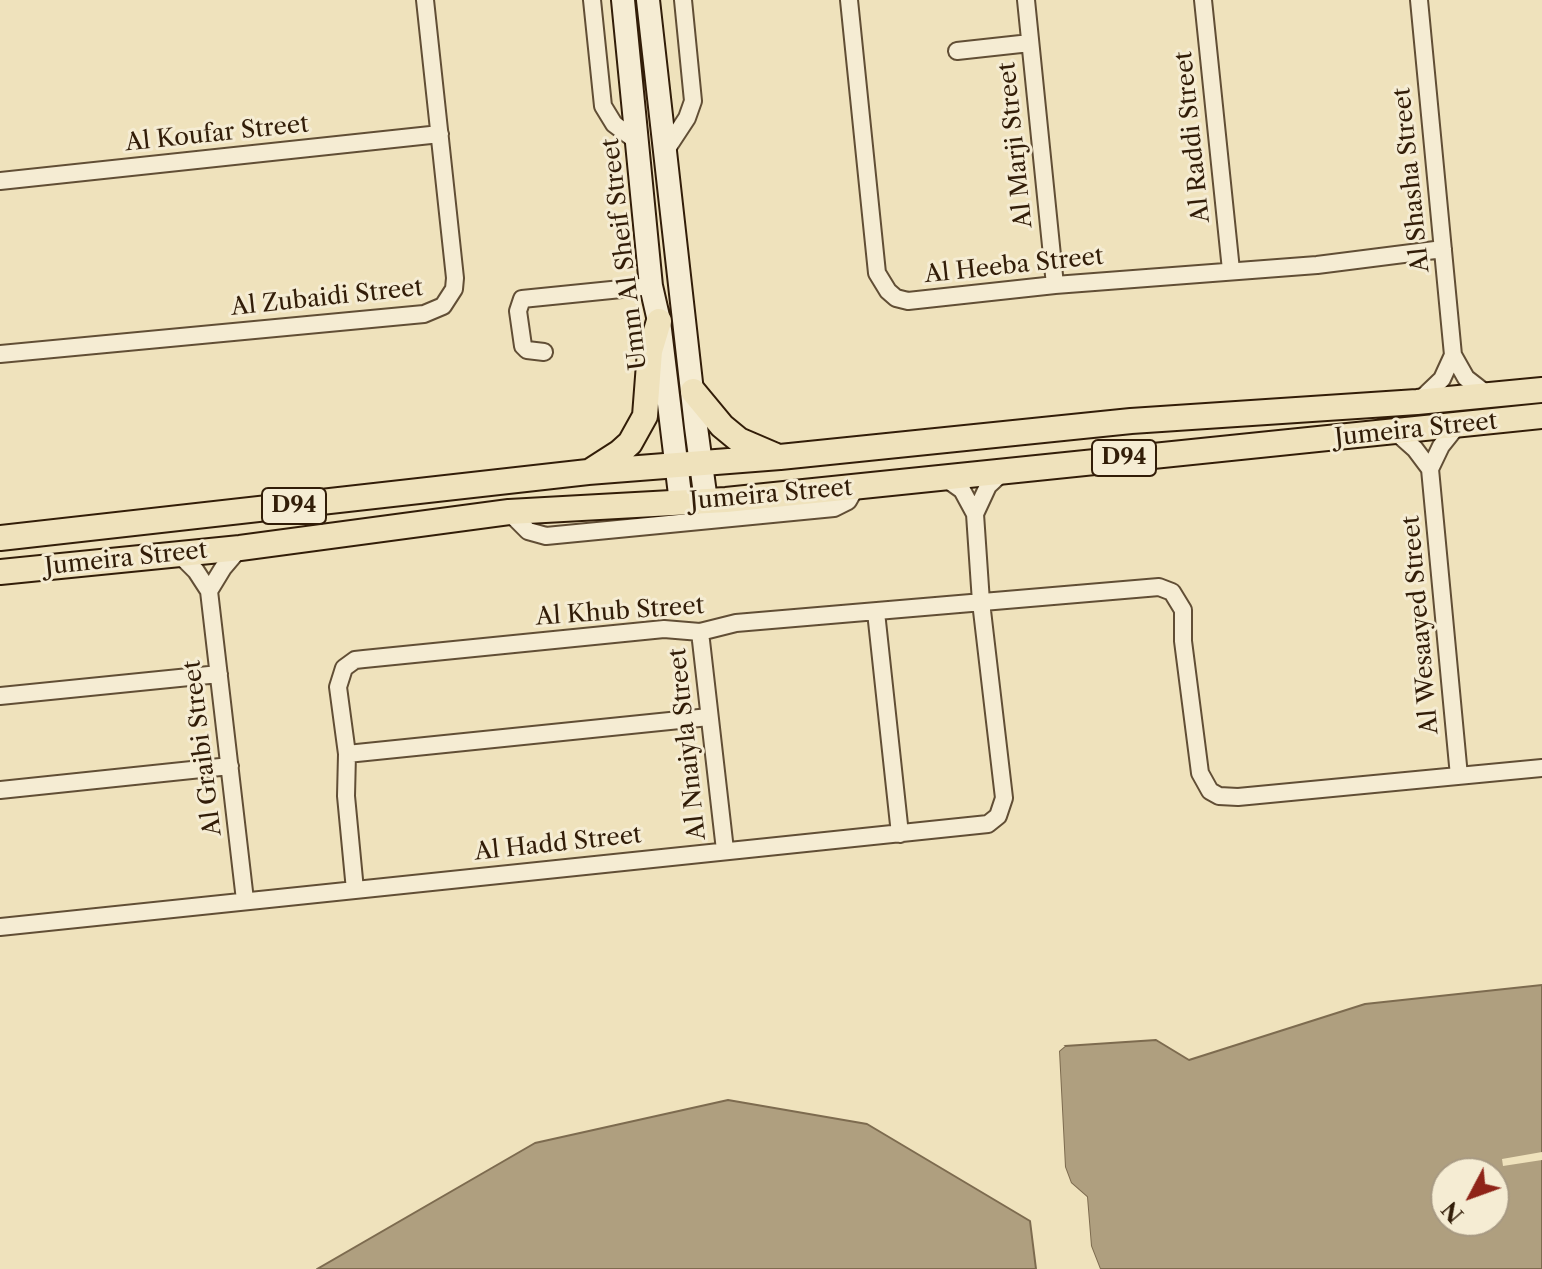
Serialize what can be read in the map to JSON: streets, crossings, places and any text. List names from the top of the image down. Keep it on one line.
{"streets":{"main road":["Umm Al Sheif Street","Jumeira Street","D94"],"street":["Al Koufar Street","Al Raddi Street","Al Marji Street","Al Shasha Street","Al Heeba Street","Al Zubaidi Street","Al Khub Street","Al Wesaayed Street","Al Nnaiyla Street","Al Graibi Street","Al Hadd Street"]},"crossings":[["Al Koufar Street","Al Zubaidi Street"],["Al Raddi Street","Al Heeba Street"],["Al Marji Street","Al Heeba Street"],["Al Shasha Street","Al Heeba Street"],["Umm Al Sheif Street","Jumeira Street"],["Al Khub Street","Al Wesaayed Street"],["Al Khub Street","Al Nnaiyla Street"],["Al Khub Street","Al Hadd Street"],["Al Nnaiyla Street","Al Hadd Street"],["Al Graibi Street","Al Hadd Street"]],"north":"bottom left"}
